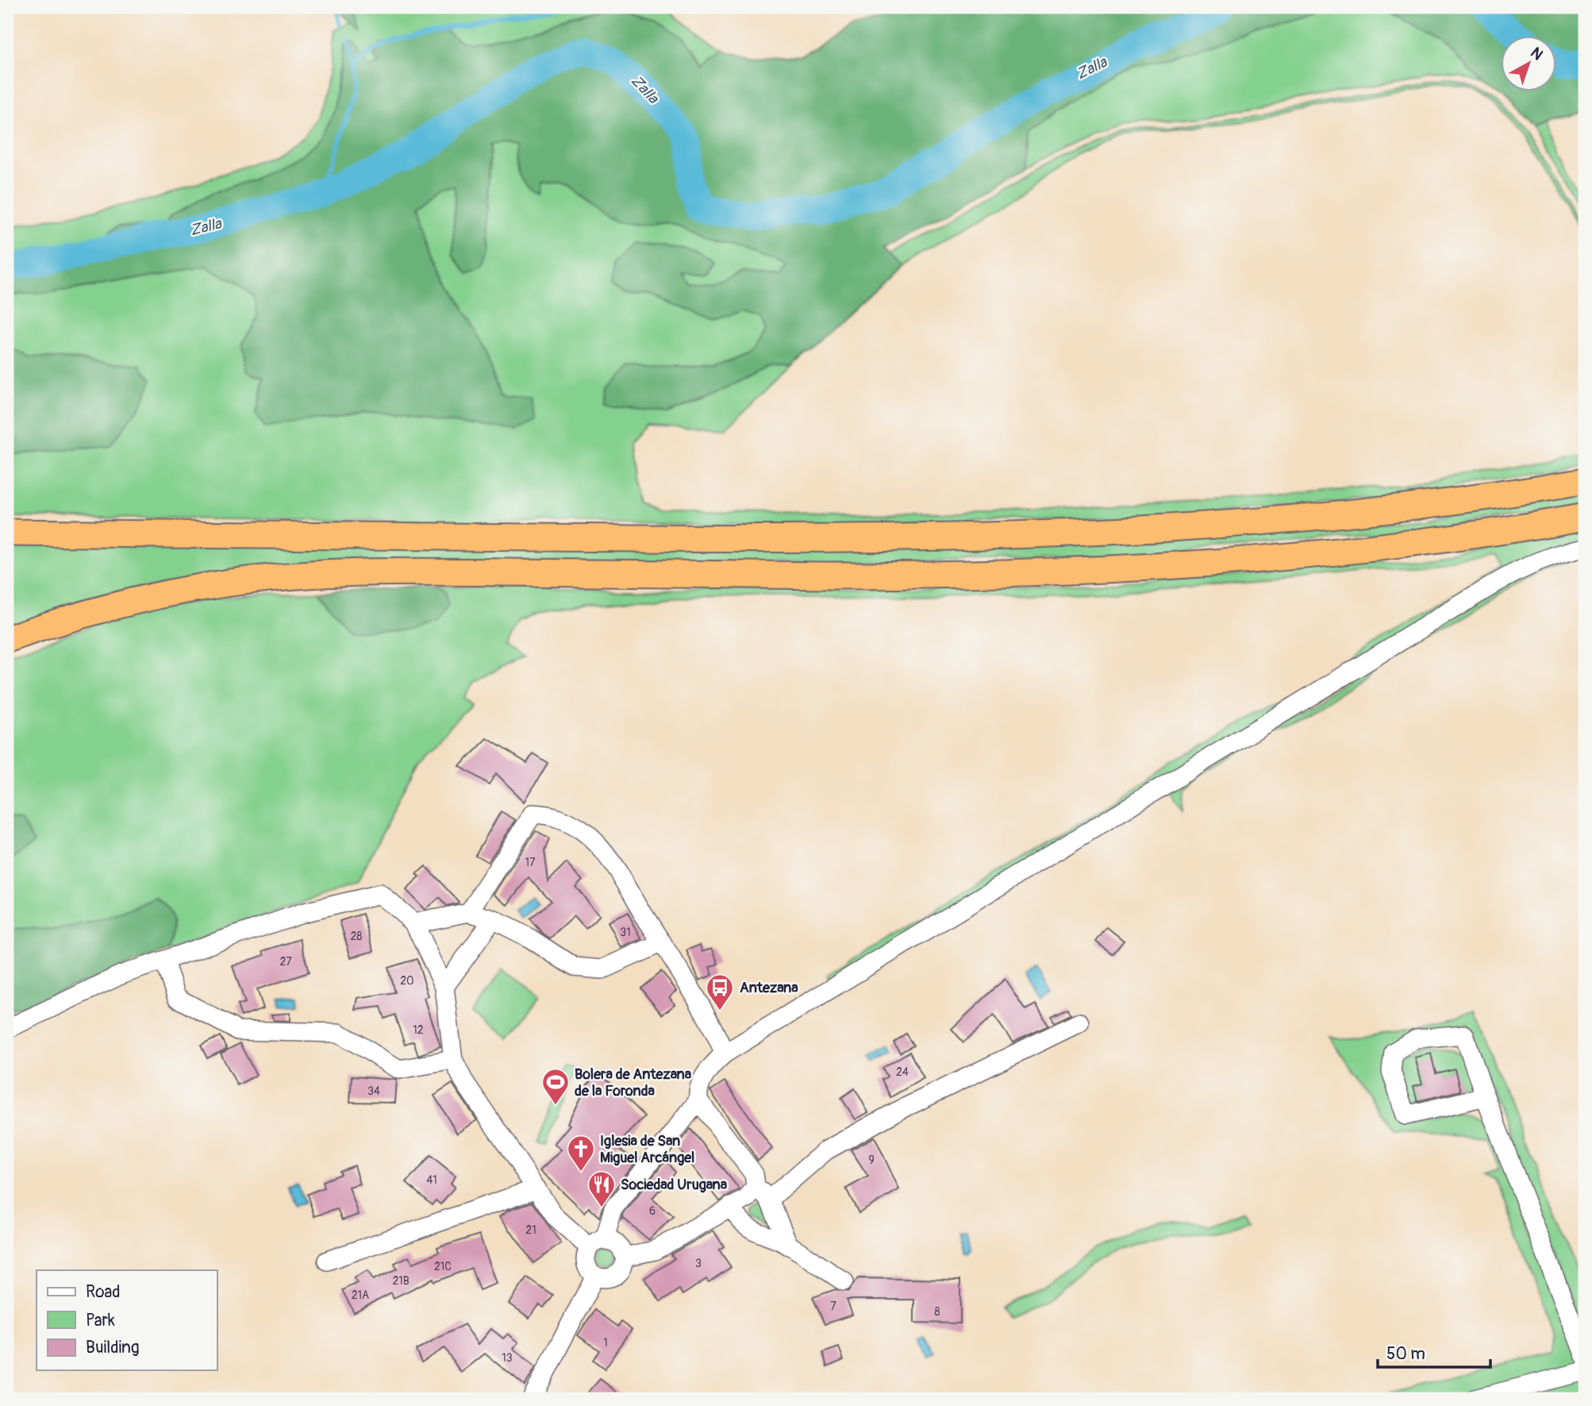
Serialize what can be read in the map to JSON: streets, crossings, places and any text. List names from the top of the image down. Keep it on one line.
{"water":["Zalla"],"places":{"bus stop":["Antezana"],"sports":["Bolera de Antezana de la Foronda"],"church":["Iglesia de San Miguel Arcángel"],"restaurant":["Sociedad Urugana"]},"house_numbers":["17","31","28","27","20","12","24","34","9","41","6","21","3","21C","21B","21A","7","8","1","13"],"legend":["Road","Park","Building"],"scale_bar":"50 m","north":"top right"}
